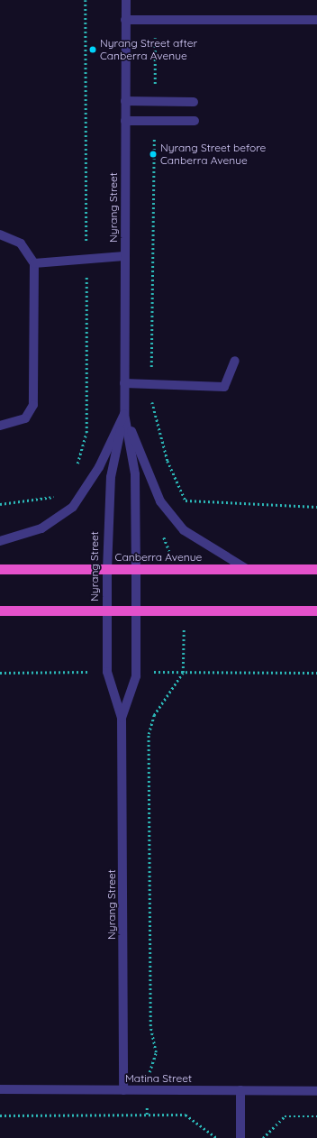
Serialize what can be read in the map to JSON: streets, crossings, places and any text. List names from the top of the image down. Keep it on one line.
{"streets":{"highway":["Canberra Avenue"],"street":["Nyrang Street","Matina Street"]},"crossings":[["Nyrang Street","Canberra Avenue"],["Nyrang Street","Matina Street"]],"places":["Nyrang Street after Canberra Avenue","Nyrang Street before Canberra Avenue"]}
